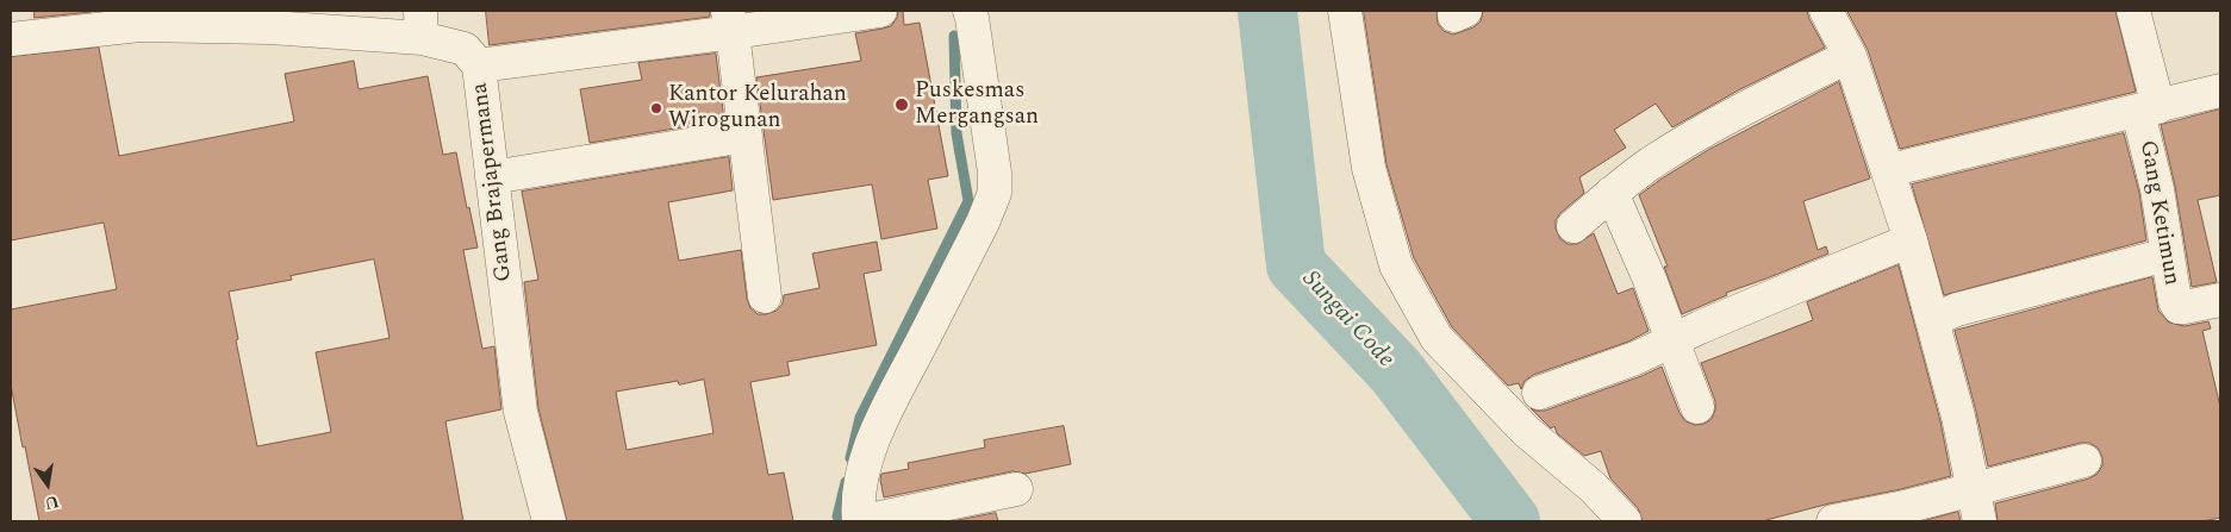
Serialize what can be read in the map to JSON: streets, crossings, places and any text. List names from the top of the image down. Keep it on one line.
{"streets":{"street":["Gang Brajapermana","Gang Ketimun"]},"water":["Sungai Code"],"places":["Puskesmas Mergangsan","Kantor Kelurahan Wirogunan"],"north":"bottom"}
